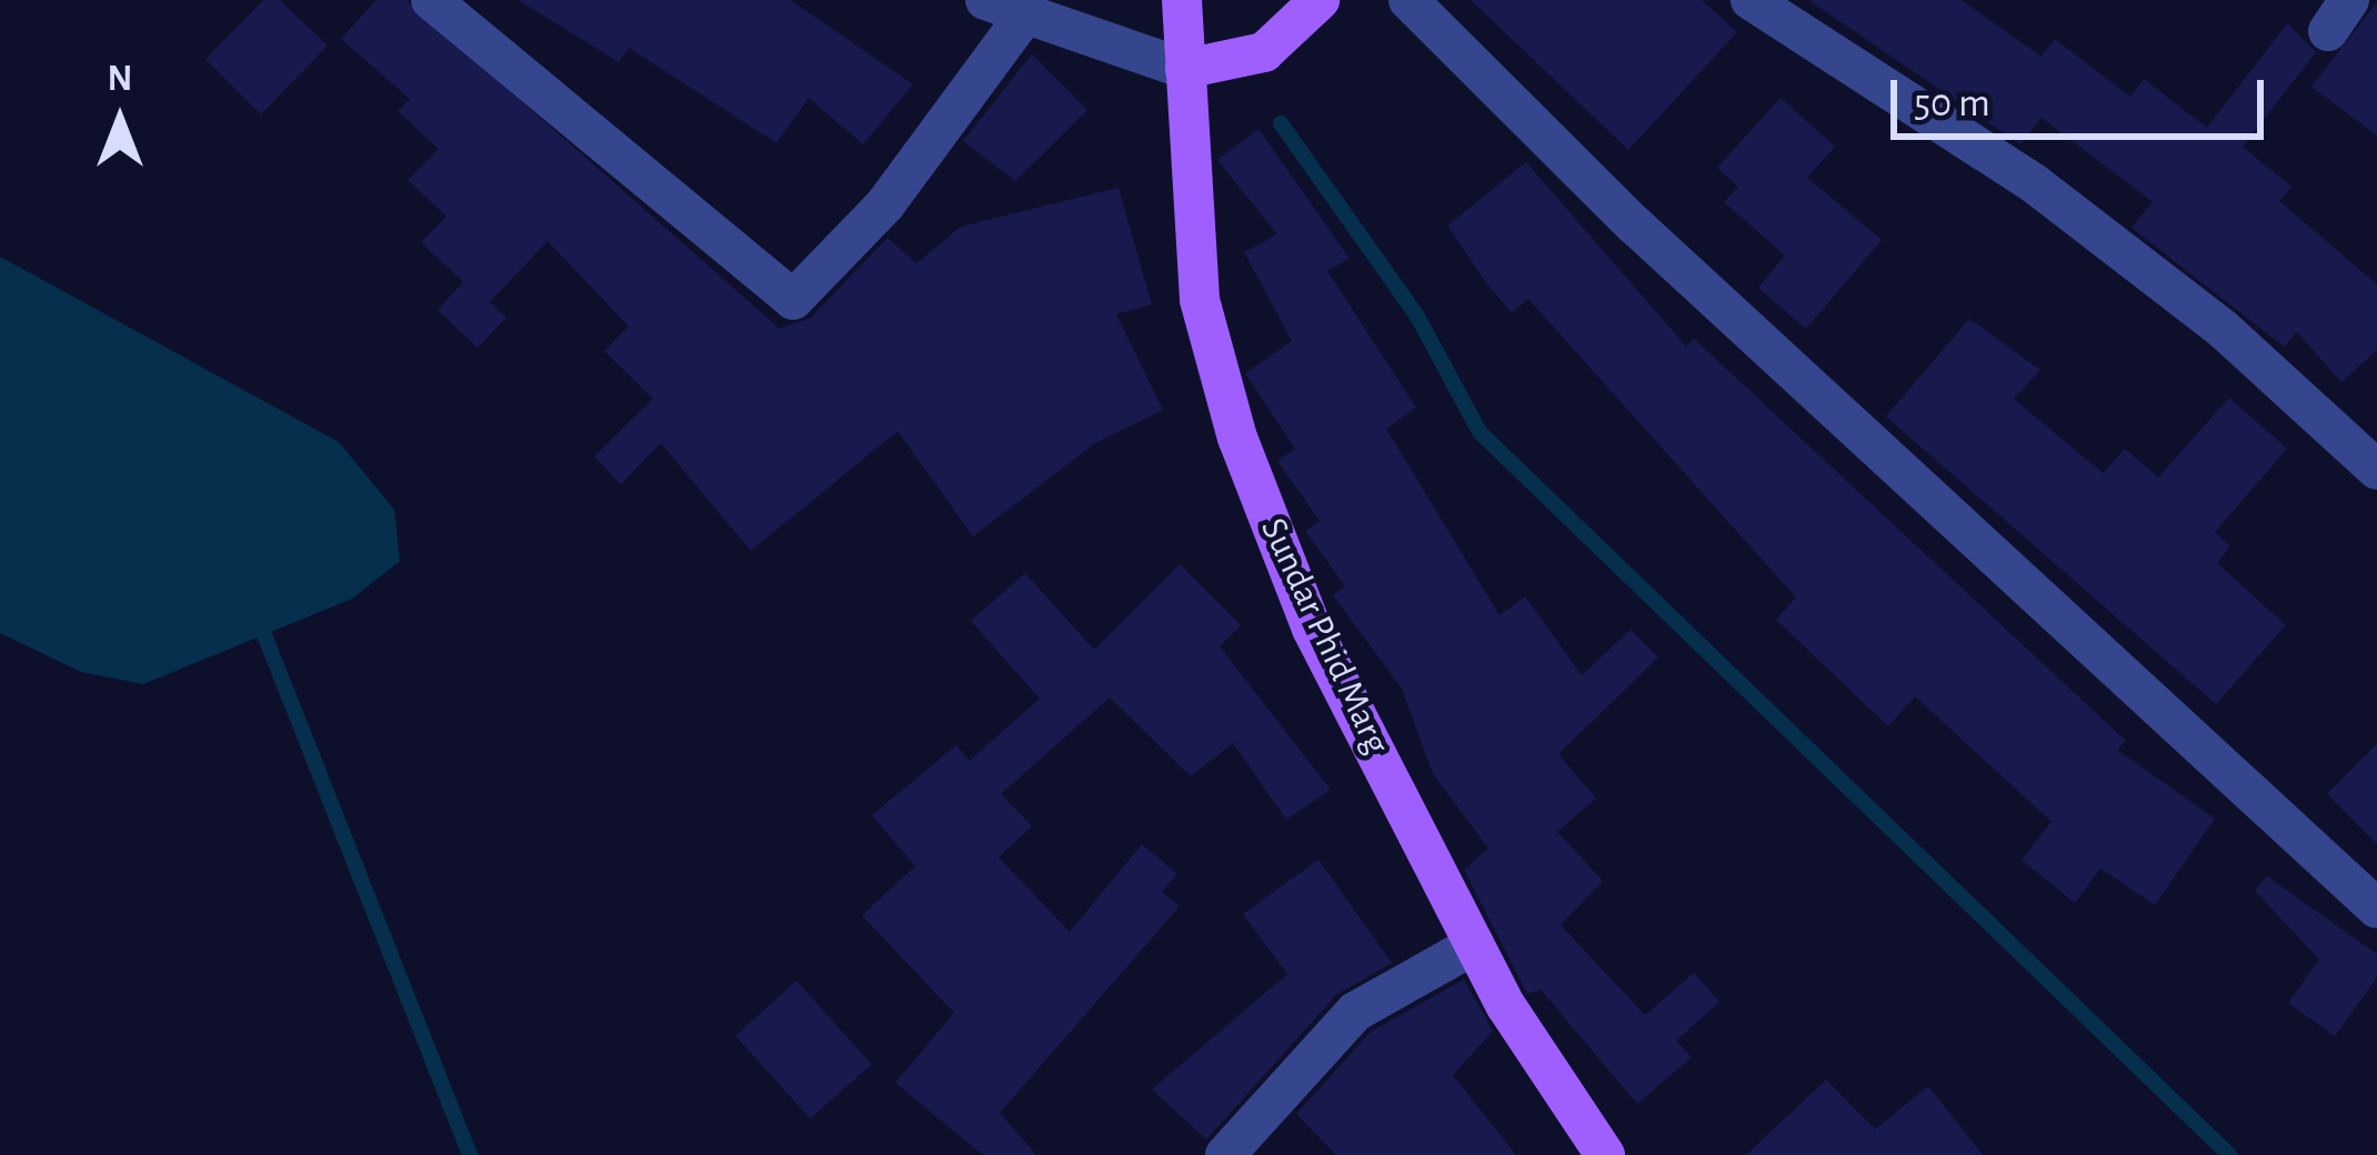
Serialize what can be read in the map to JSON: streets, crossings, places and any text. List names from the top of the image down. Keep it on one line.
{"streets":{"main road":["Sundar Phid Marg"]},"scale_bar":"50 m","north":"top"}
